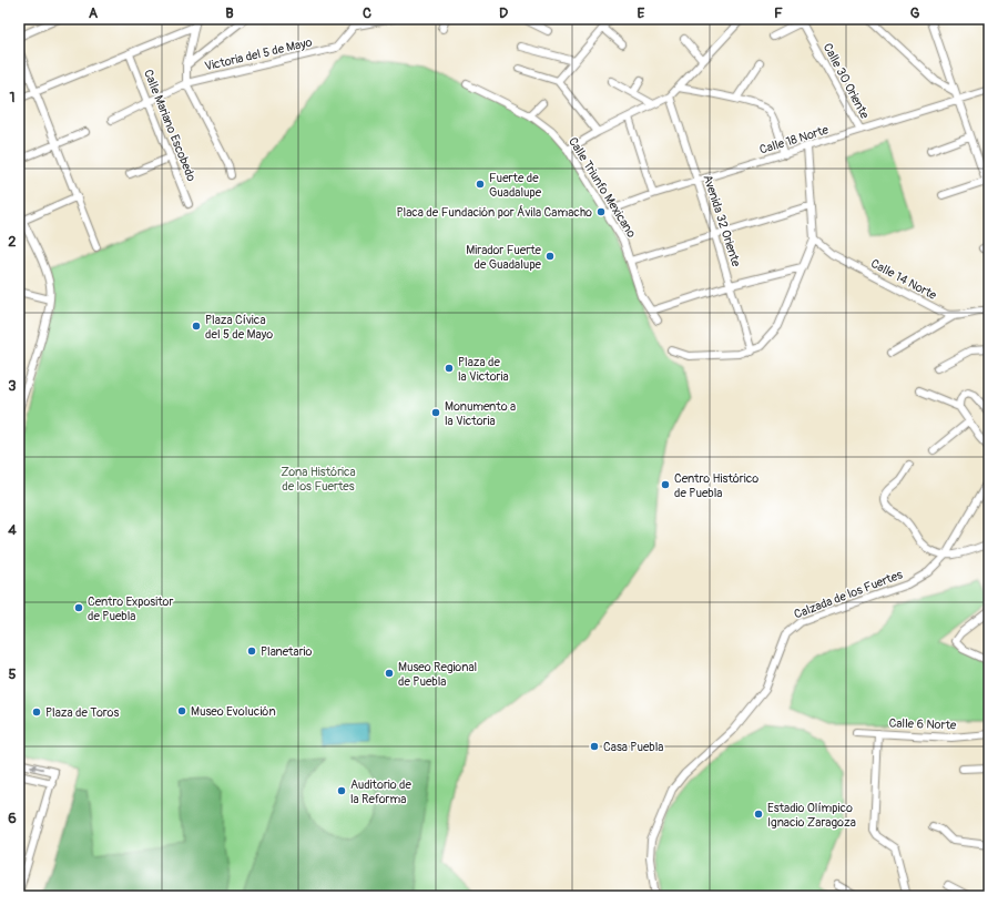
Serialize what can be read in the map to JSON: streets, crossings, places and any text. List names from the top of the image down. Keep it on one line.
{"streets":{"street":["Victoria del 5 de Mayo","Calle 30 Oriente","Calle Mariano Escobedo","Calle 18 Norte","Calle Triunfo Mexicano","Avenida 32 Oriente","Calle 14 Norte","Calzada de los Fuertes","Calle 6 Norte"]},"crossings":[["Victoria del 5 de Mayo","Calle Mariano Escobedo"],["Calle 30 Oriente","Calle 18 Norte"],["Calle 18 Norte","Calle Triunfo Mexicano"],["Calle 18 Norte","Avenida 32 Oriente"]],"parks":["Zona Histórica de los Fuertes"],"places":["Fuerte de Guadalupe","Placa de Fundación por Ávila Camacho","Mirador Fuerte de Guadalupe","Plaza Cívica del 5 de Mayo","Plaza de la Victoria","Monumento a la Victoria","Centro Histórico de Puebla","Centro Expositor de Puebla","Planetario","Museo Regional de Puebla","Museo Evolución","Plaza de Toros","Casa Puebla","Auditorio de la Reforma","Estadio Olímpico Ignacio Zaragoza"],"grid":{"columns":["A","B","C","D","E","F","G"],"rows":["1","2","3","4","5","6"]}}
